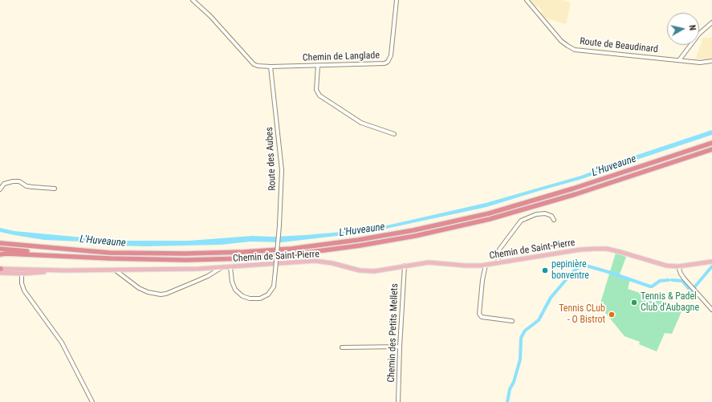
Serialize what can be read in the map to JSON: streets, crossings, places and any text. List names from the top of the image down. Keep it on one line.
{"streets":{"main road":["Chemin de Saint-Pierre"],"street":["Route de Beaudinard","Chemin de Langlade","Route des Aubes","Chemin des Petits Mellets"]},"crossings":[["Chemin de Langlade","Route des Aubes"],["Route des Aubes","Chemin de Saint-Pierre"],["Chemin de Saint-Pierre","Chemin des Petits Mellets"]],"water":["L'Huveaune"],"places":["pepinière bonventre","Tennis & Padel Club d'Aubagne","Tennis CLub - O Bistrot"],"north":"right"}
